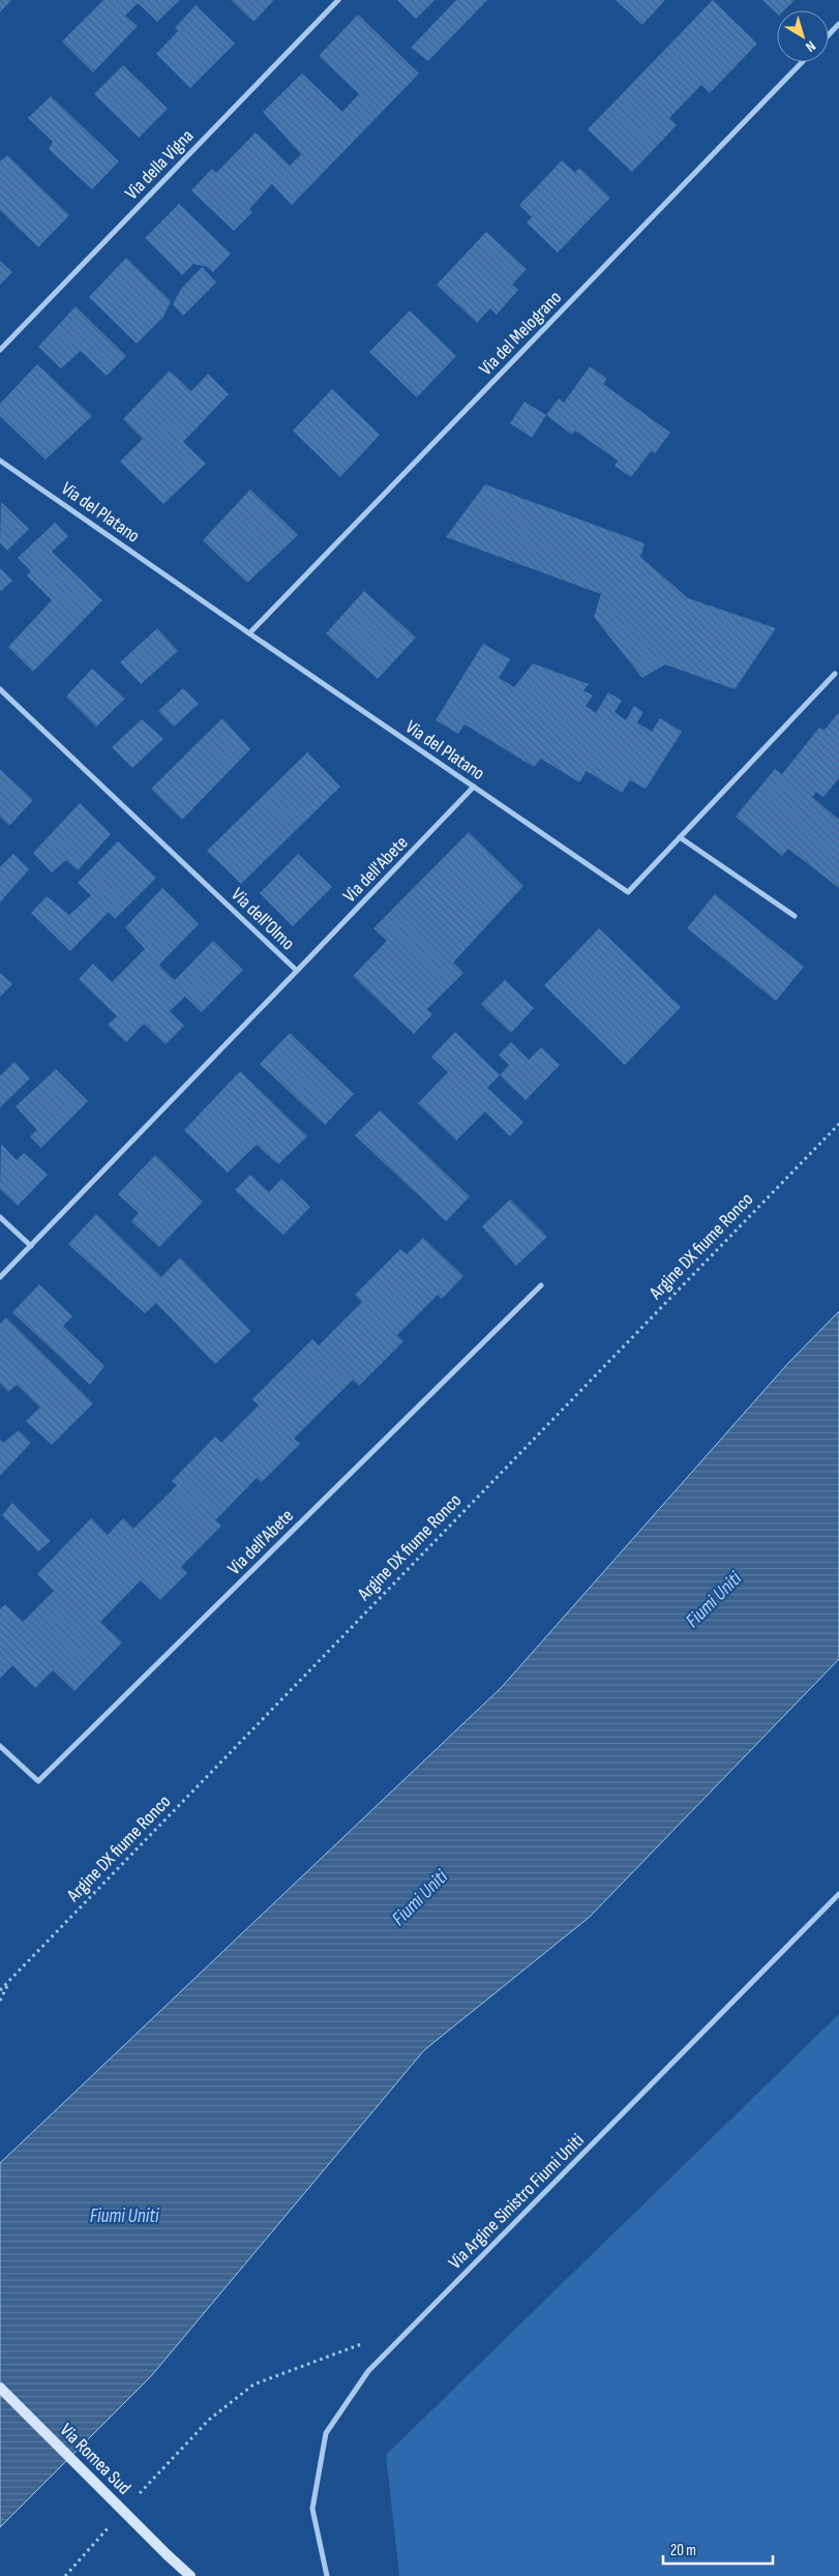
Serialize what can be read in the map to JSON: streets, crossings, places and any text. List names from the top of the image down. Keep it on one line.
{"streets":{"main road":["Via Romea Sud"],"street":["Via della Vigna","Via del Melograno","Via del Platano","Via dell'Abete","Via dell'Olmo","Via Argine Sinistro Fiumi Uniti"],"path":["Argine DX fiume Ronco"]},"crossings":[["Via del Melograno","Via del Platano"],["Via del Platano","Via dell'Abete"],["Via dell'Abete","Via dell'Olmo"]],"water":["Fiumi Uniti"],"scale_bar":"20 m","north":"bottom right"}
